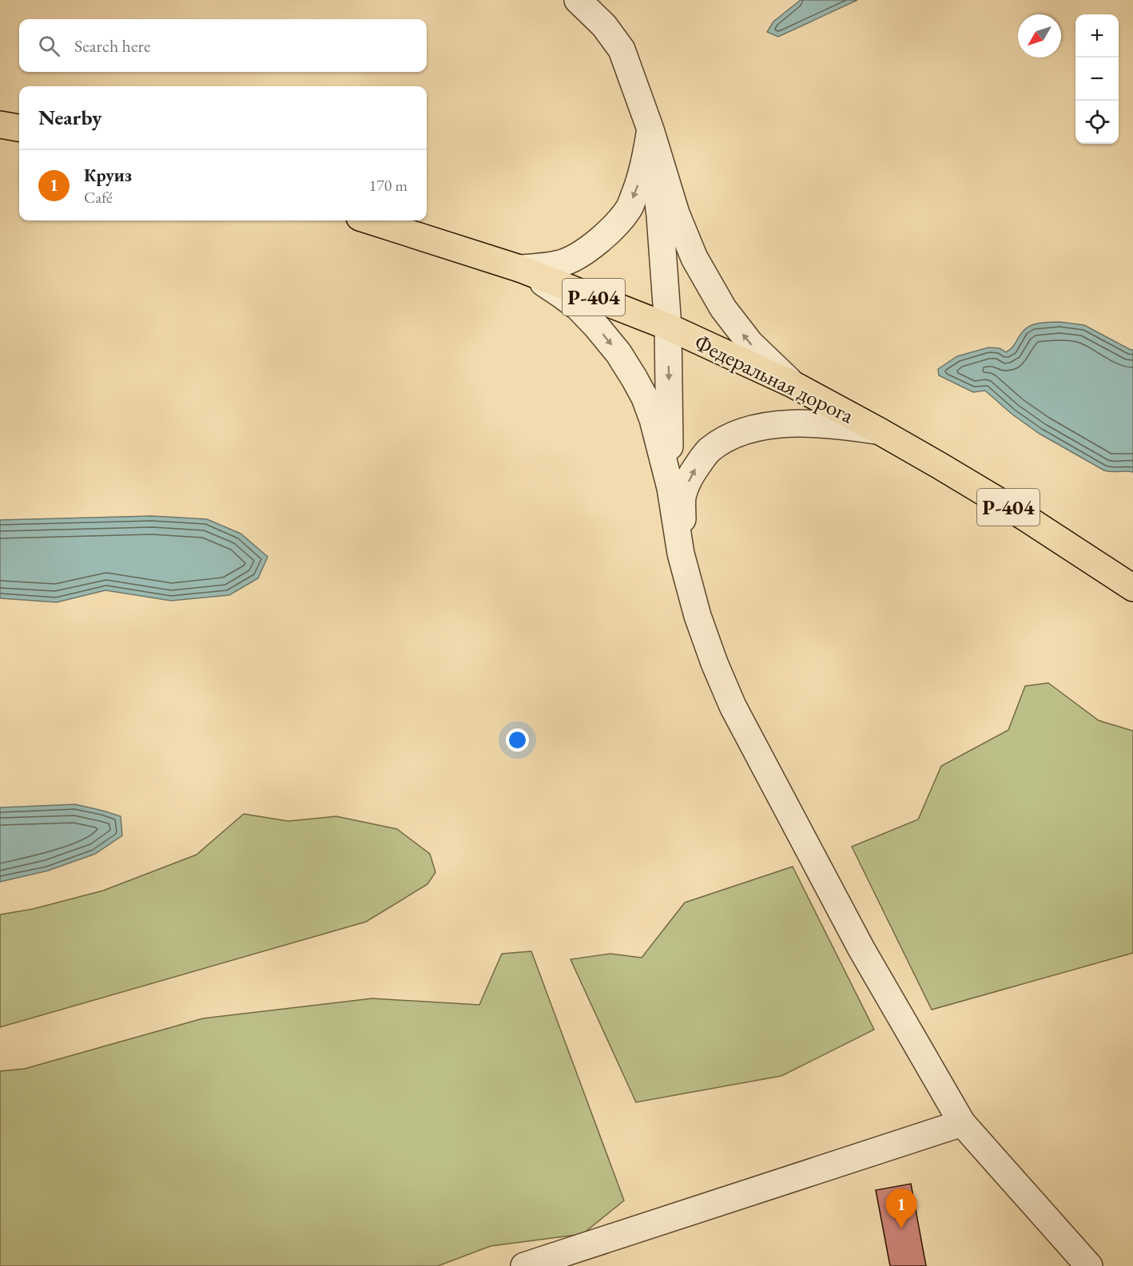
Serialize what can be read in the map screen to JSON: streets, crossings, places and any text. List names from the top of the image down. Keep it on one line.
{"streets":{"highway":["Р-404","Федеральная дорога"]},"crossings":[["Р-404","Федеральная дорога"]],"north":"bottom left","page":{"map_buttons":["+","−"],"search":"Search here","heading":"Nearby","list":[{"mark":"1","name":"Круиз","note":"Café","value":"170 m"}],"pins":"1"}}
